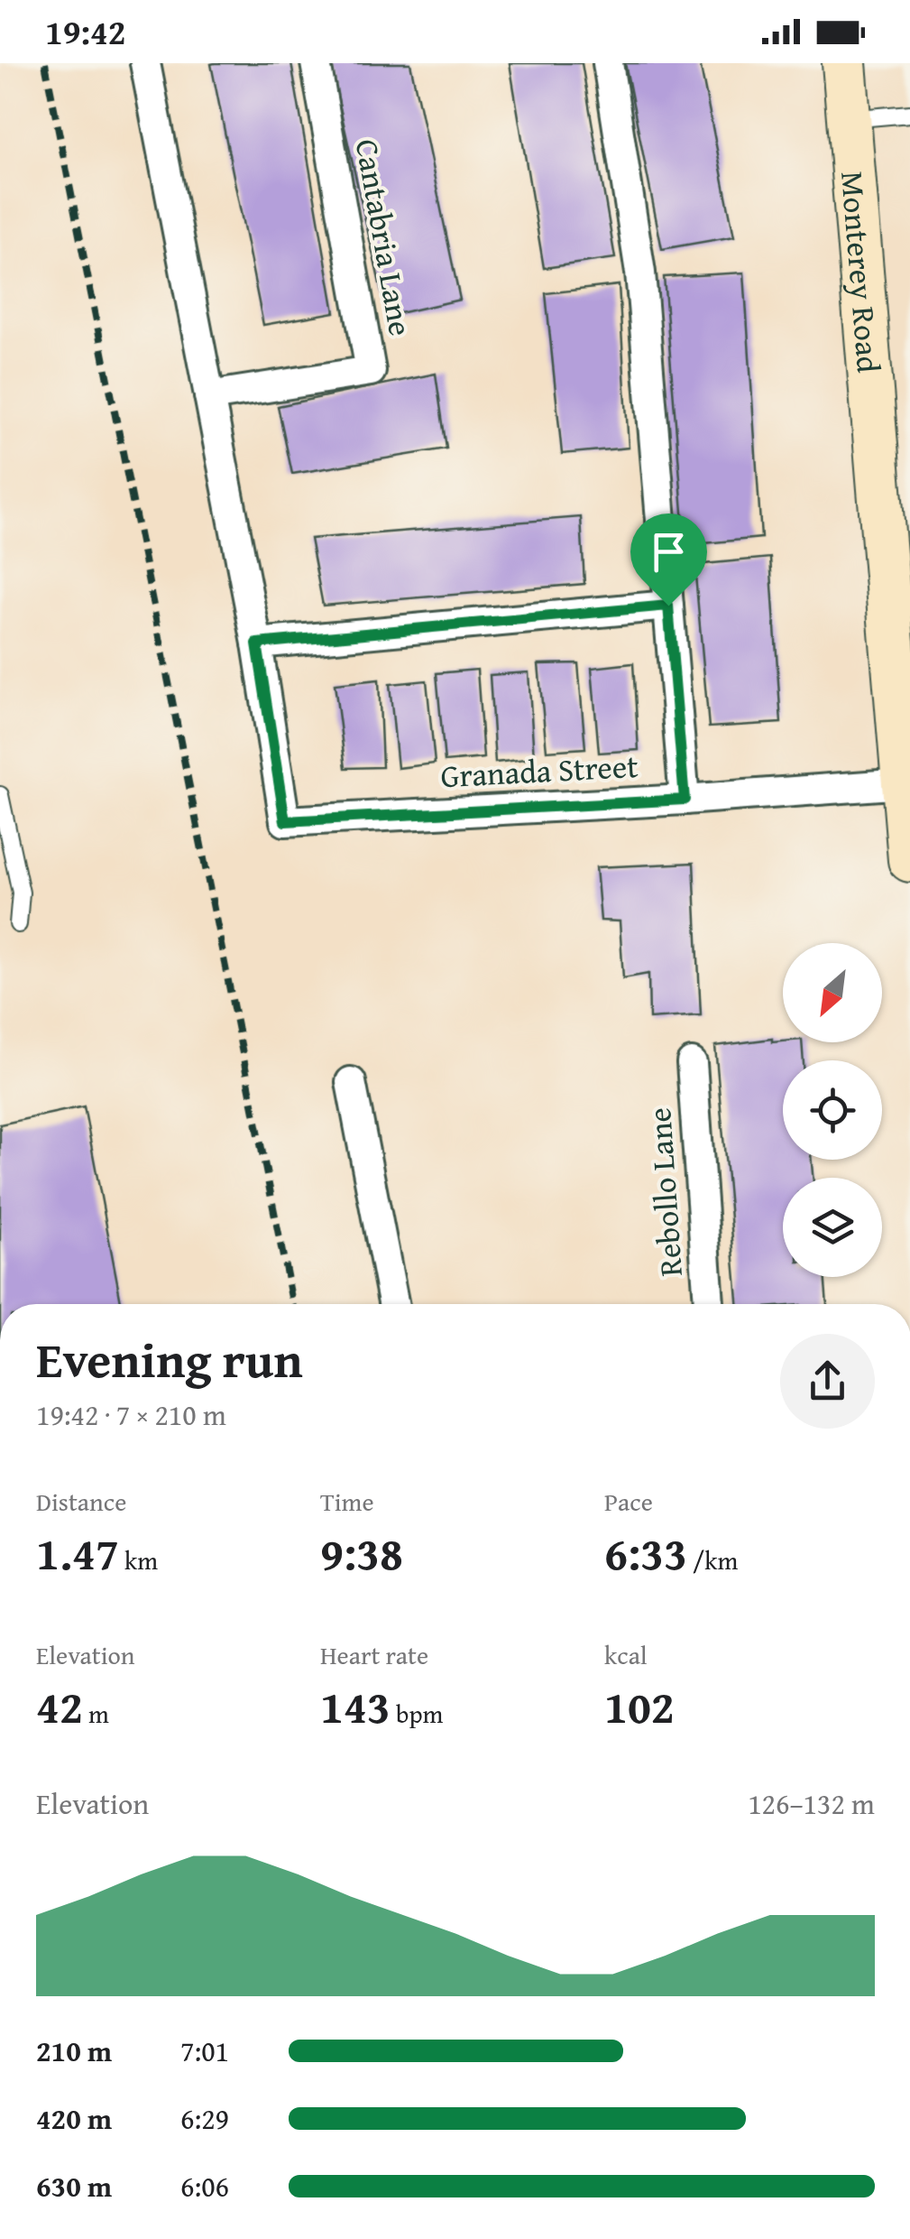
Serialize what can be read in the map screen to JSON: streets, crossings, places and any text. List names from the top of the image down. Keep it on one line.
{"streets":{"main road":["Monterey Road"],"street":["Cantabria Lane","Granada Street","Rebollo Lane"]},"crossings":[["Monterey Road","Granada Street"]],"north":"bottom left","page":{"status":"19:42","heading":["Evening run","19:42 · 7 × 210 m"],"stats":[["Distance","1.47 km"],["Time","9:38"],["Pace","6:33 /km"],["Elevation","42 m"],["Heart rate","143 bpm"],["kcal","102"]],"chart":["Elevation","126–132 m"],"list":[{"name":"210 m","note":"7:01"},{"name":"420 m","note":"6:29"},{"name":"630 m","note":"6:06"}]}}
